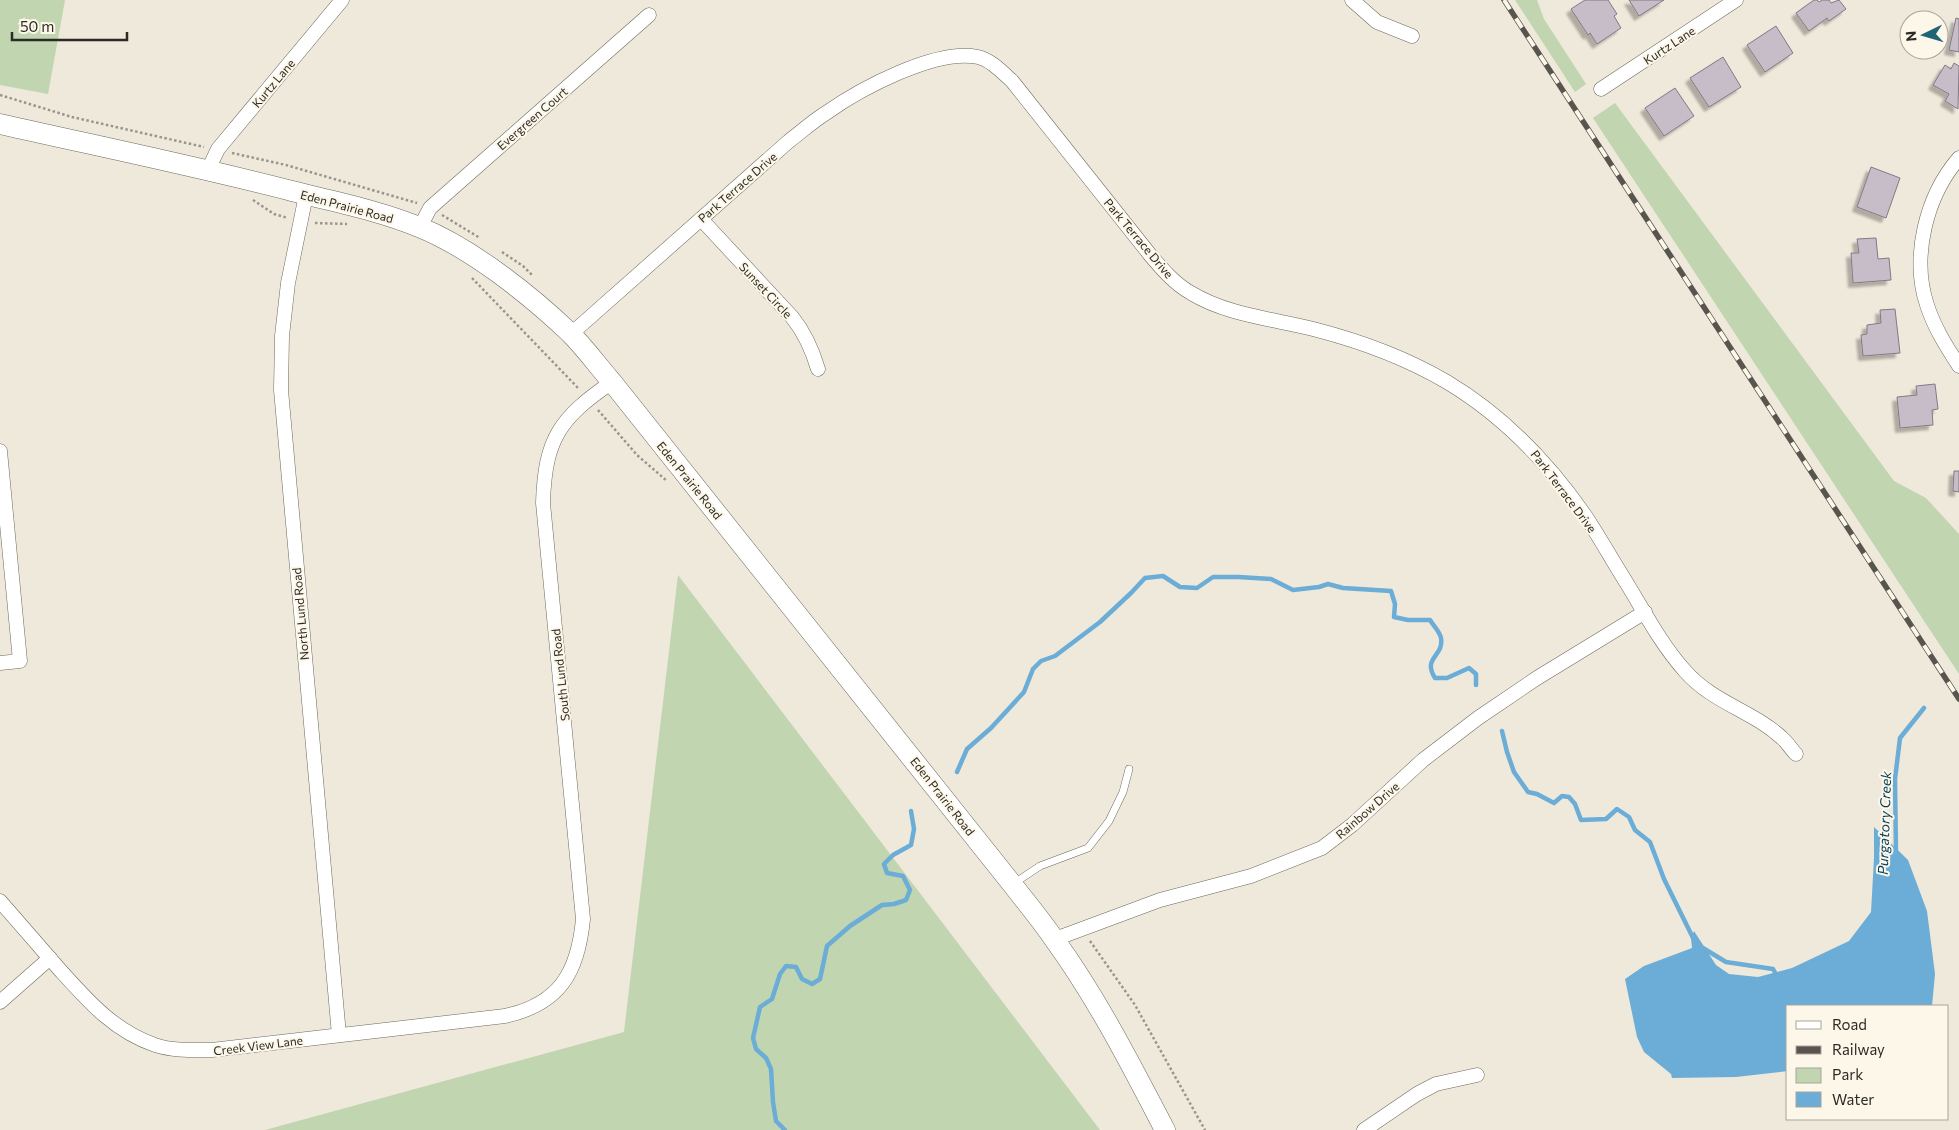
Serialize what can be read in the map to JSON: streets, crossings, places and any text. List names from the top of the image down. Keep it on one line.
{"streets":{"main road":["Eden Prairie Road"],"street":["Kurtz Lane","Evergreen Court","Park Terrace Drive","Sunset Circle","North Lund Road","South Lund Road","Rainbow Drive","Creek View Lane"]},"crossings":[["Kurtz Lane","Eden Prairie Road"],["Evergreen Court","Eden Prairie Road"],["Park Terrace Drive","Eden Prairie Road"],["Park Terrace Drive","Sunset Circle"],["Park Terrace Drive","Rainbow Drive"],["Eden Prairie Road","North Lund Road"],["Eden Prairie Road","South Lund Road"],["Eden Prairie Road","Rainbow Drive"],["North Lund Road","Creek View Lane"],["South Lund Road","Creek View Lane"]],"water":["Purgatory Creek"],"legend":["Road","Railway","Park","Water"],"scale_bar":"50 m","north":"left"}
